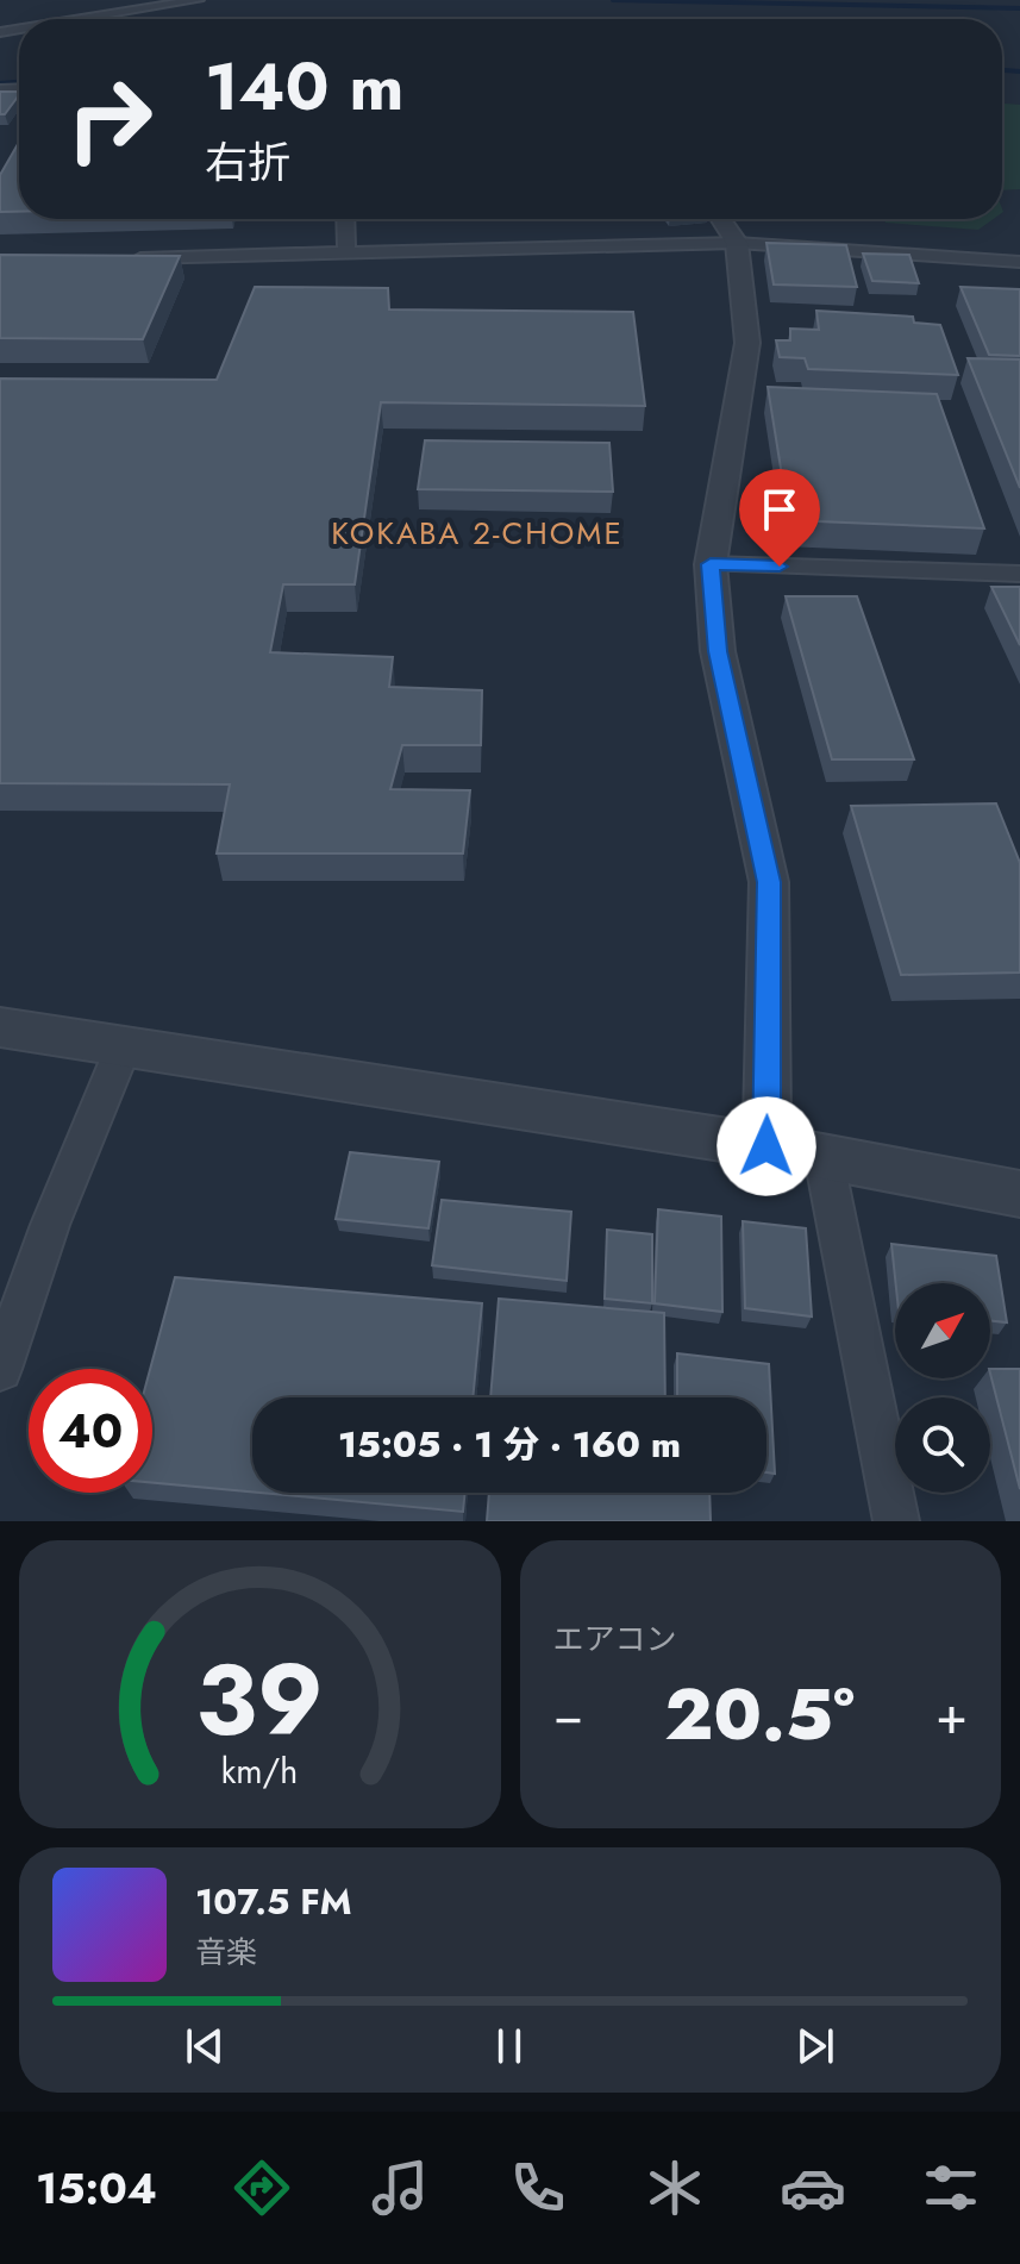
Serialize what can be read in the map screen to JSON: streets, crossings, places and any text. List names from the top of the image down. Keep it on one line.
{"districts":["KOKABA 2-CHOME"],"north":"top right","page":{"turn":["140 m","右折"],"limit":"40","trip":"15:05 · 1 分 · 160 m","tile":"エアコン","heat":["−","20.5°","+"],"song":["107.5 FM","音楽"],"tabs":"15:04","gauge":["39","km/h"]}}
